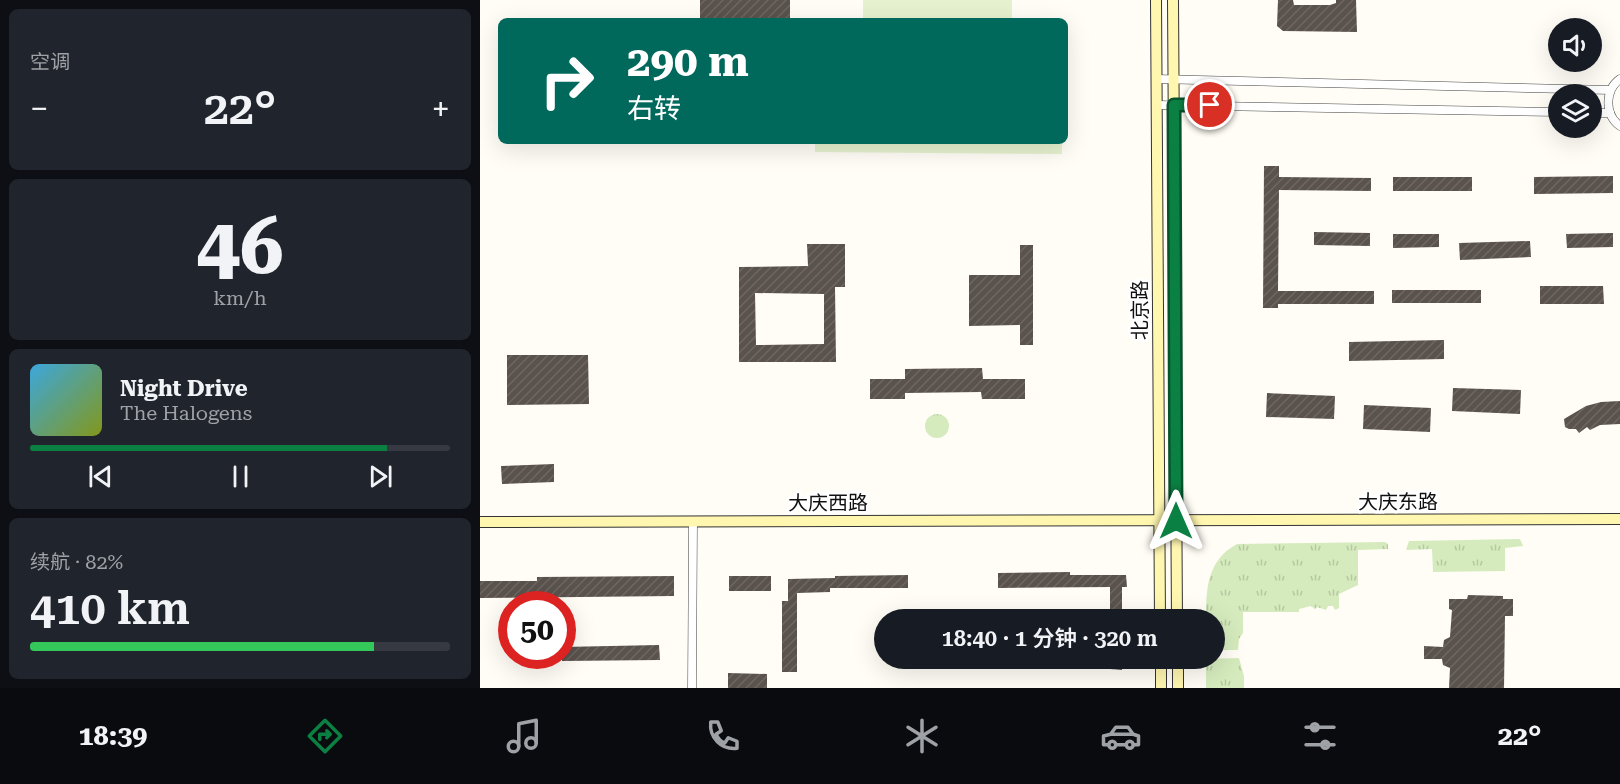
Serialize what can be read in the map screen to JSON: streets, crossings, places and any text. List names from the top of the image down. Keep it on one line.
{"streets":{"main road":["北京路","大庆东路","大庆西路"]},"crossings":[["北京路","大庆东路"],["北京路","大庆西路"],["大庆东路","大庆西路"]],"page":{"tile":["空调",["46","km/h"],["续航 · 82%","410 km"]],"turn":["290 m","右转"],"heat":["−","22°","+"],"song":["Night Drive","The Halogens"],"limit":"50","trip":"18:40 · 1 分钟 · 320 m","tabs":["18:39","22°"]}}
